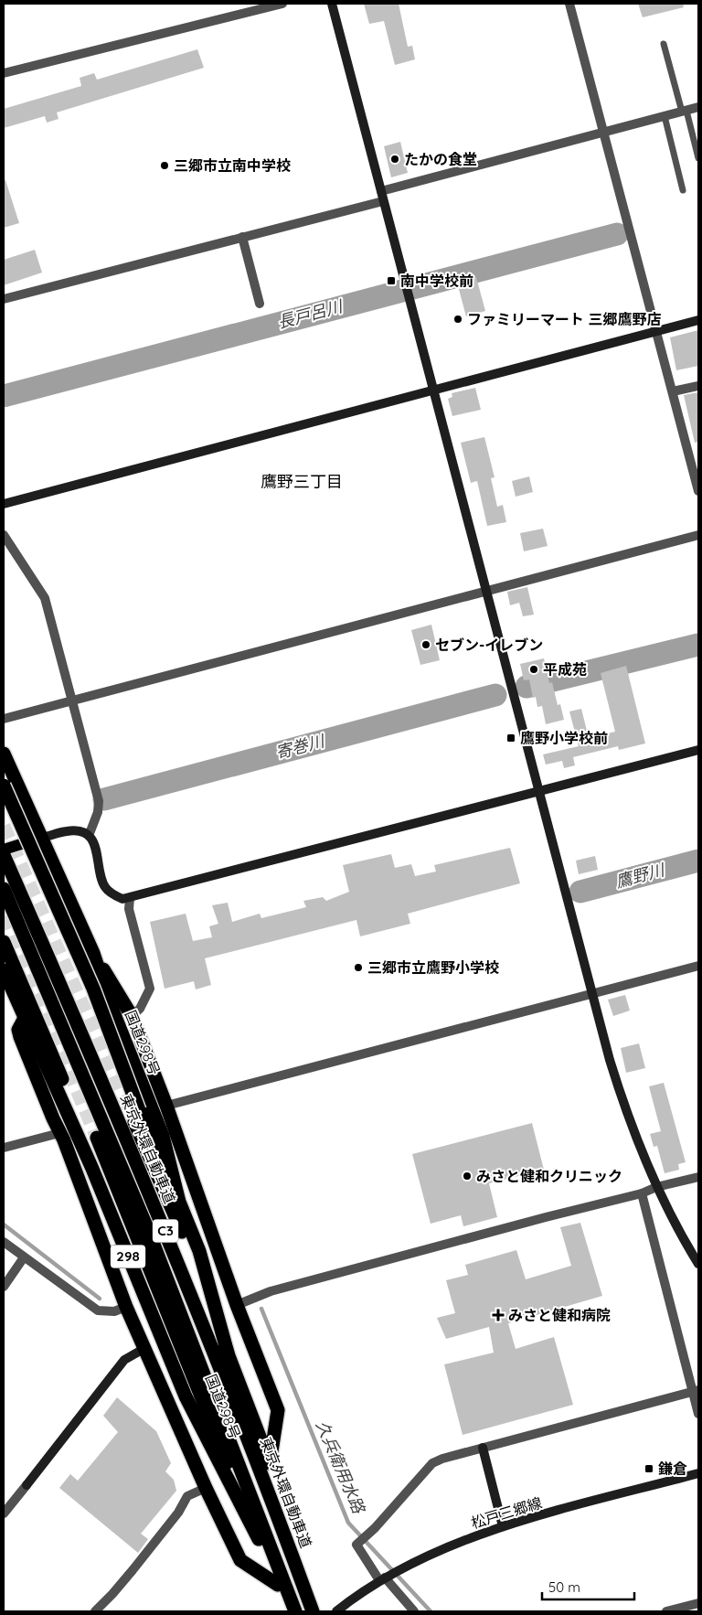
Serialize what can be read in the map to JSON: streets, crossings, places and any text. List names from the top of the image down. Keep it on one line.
{"streets":{"highway":["国道298号","東京外環自動車道","C3","298"],"street":["松戸三郷線"]},"crossings":[["国道298号","298"]],"districts":["鷹野三丁目"],"water":["長戸呂川","寄巻川","鷹野川","久兵衛用水路"],"places":{"other":["たかの食堂","三郷市立南中学校","ファミリーマート 三郷鷹野店","セブン-イレブン","平成苑","三郷市立鷹野小学校","みさと健和クリニック"],"transit":["南中学校前","鷹野小学校前","鎌倉"],"health":["みさと健和病院"]},"scale_bar":"50 m"}
